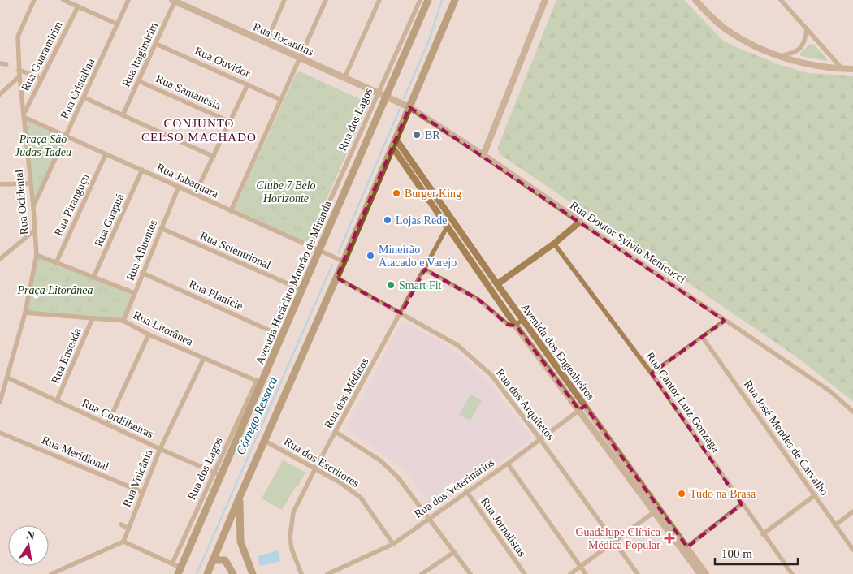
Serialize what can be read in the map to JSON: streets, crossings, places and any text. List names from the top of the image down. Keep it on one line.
{"streets":{"main road":["Avenida Heráclito Mourão de Miranda"],"street":["Rua Tocantins","Rua Itagimirim","Rua Guaramirim","Rua Ouvidor","Rua Cristalina","Rua Santanésia","Rua dos Lagos","Rua Jabaquara","Rua Ocidental","Rua Piranguçu","Rua Guapuá","Rua Doutor Sylvio Menicucci","Rua Afluentes","Rua Setentrional","Rua Planície","Rua Litorânea","Avenida dos Engenheiros","Rua Enseada","Rua dos Médicos","Rua Cantor Luiz Gonzaga","Rua dos Arquitetos","Rua Cordilheiras","Rua José Mendes de Carvalho","Rua Meridional","Rua dos Escritores","Rua Vulcânia","Rua dos Veterinários","Rua Jornalistas"]},"crossings":[["Rua Tocantins","Rua Itagimirim"],["Rua Tocantins","Rua dos Lagos"],["Rua Tocantins","Rua Doutor Sylvio Menicucci"],["Rua Tocantins","Avenida Heráclito Mourão de Miranda"],["Rua Itagimirim","Rua Ouvidor"],["Rua Itagimirim","Rua Santanésia"],["Rua Guaramirim","Rua Jabaquara"],["Rua Guaramirim","Rua Ocidental"],["Rua Cristalina","Rua Jabaquara"],["Rua Cristalina","Rua Ocidental"],["Rua dos Lagos","Rua Jabaquara"],["Rua dos Lagos","Avenida Heráclito Mourão de Miranda"],["Rua dos Lagos","Rua Cordilheiras"],["Rua Jabaquara","Rua Ocidental"],["Rua Jabaquara","Rua Piranguçu"],["Rua Jabaquara","Rua Guapuá"],["Rua Jabaquara","Rua Afluentes"],["Rua Jabaquara","Avenida Heráclito Mourão de Miranda"],["Rua Ocidental","Rua Litorânea"],["Rua Ocidental","Rua Cordilheiras"],["Rua Doutor Sylvio Menicucci","Avenida Heráclito Mourão de Miranda"],["Rua Afluentes","Rua Setentrional"],["Rua Afluentes","Rua Planície"],["Rua Afluentes","Rua Litorânea"],["Rua Setentrional","Avenida Heráclito Mourão de Miranda"],["Avenida Heráclito Mourão de Miranda","Rua Planície"],["Avenida Heráclito Mourão de Miranda","Rua Litorânea"],["Avenida Heráclito Mourão de Miranda","Rua Cordilheiras"],["Rua Litorânea","Rua Enseada"],["Rua Litorânea","Rua Vulcânia"],["Avenida dos Engenheiros","Rua dos Médicos"],["Avenida dos Engenheiros","Rua dos Veterinários"],["Rua Enseada","Rua Cordilheiras"],["Rua dos Médicos","Rua dos Arquitetos"],["Rua dos Médicos","Rua dos Escritores"],["Rua dos Arquitetos","Rua dos Veterinários"],["Rua Cordilheiras","Rua Vulcânia"],["Rua Meridional","Rua Vulcânia"],["Rua dos Escritores","Rua dos Veterinários"],["Rua dos Veterinários","Rua Jornalistas"]],"districts":["CONJUNTO CELSO MACHADO"],"water":["Córrego Ressaca"],"parks":["Praça São Judas Tadeu","Clube 7 Belo Horizonte","Praça Litorânea"],"places":{"other":["BR","Burger King","Lojas Rede","Mineirão Atacado e Varejo","Smart Fit","Tudo na Brasa"],"health":["Guadalupe Clínica Médica Popular"]},"scale_bar":"100 m","north":"top"}
